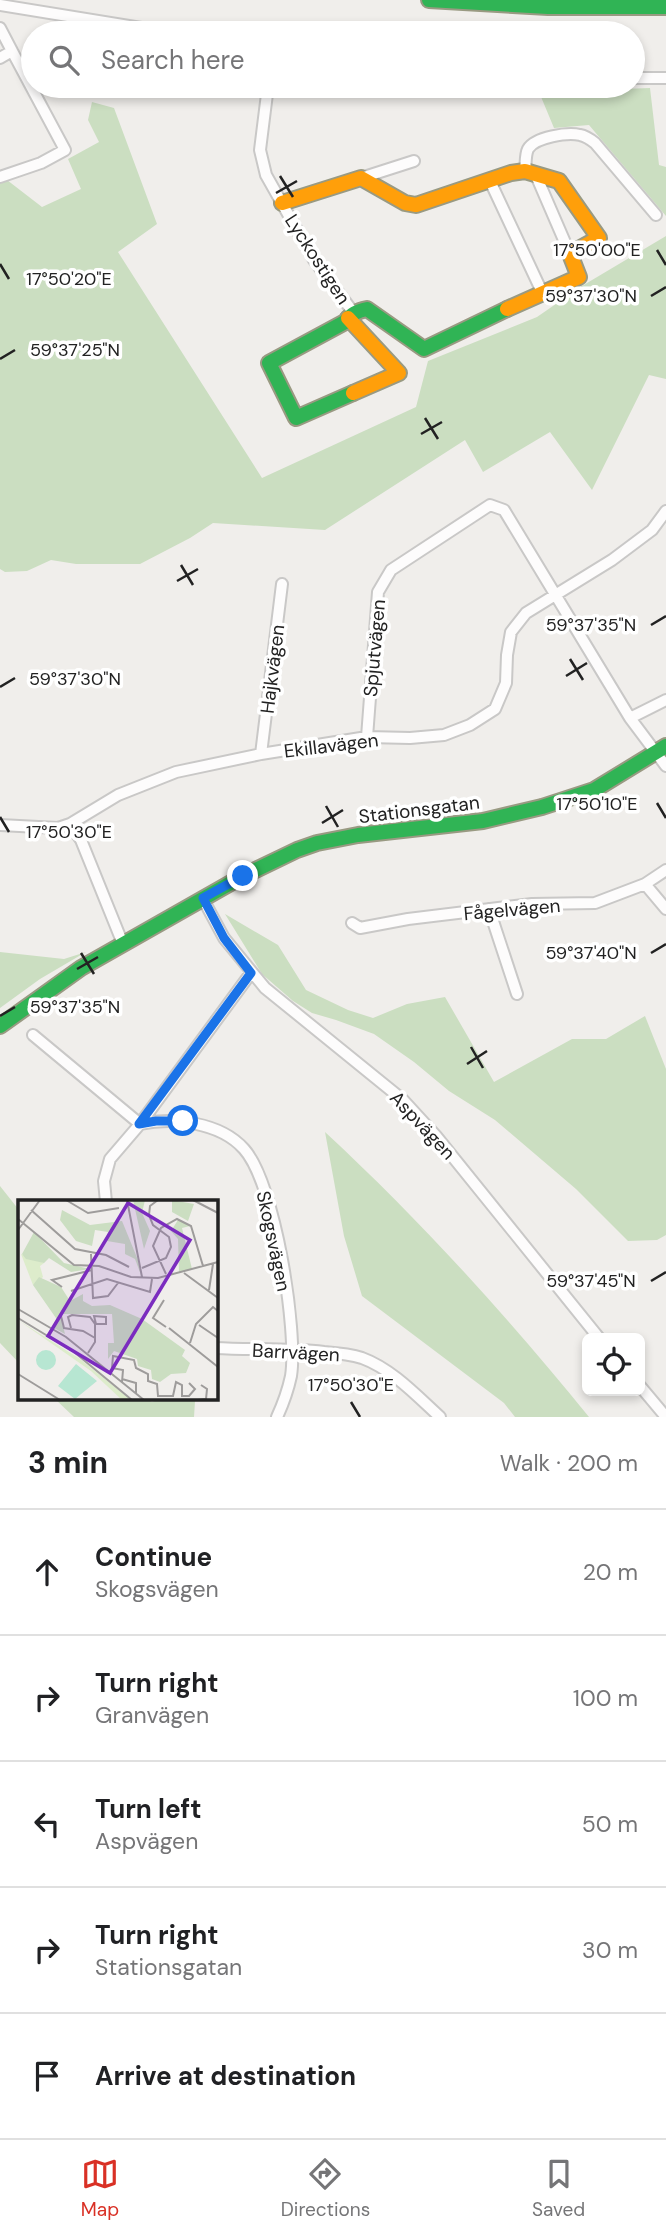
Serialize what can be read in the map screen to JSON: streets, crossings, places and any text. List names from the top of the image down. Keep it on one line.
{"streets":{"street":["Lyckostigen","Spjutvägen","Hajkvägen","Ekillavägen","Stationsgatan","Fågelvägen","Aspvägen","Skogsvägen","Barrvägen"]},"crossings":[["Spjutvägen","Ekillavägen"],["Hajkvägen","Ekillavägen"],["Stationsgatan","Aspvägen"],["Skogsvägen","Barrvägen"]],"page":{"search":"Search here","heading":["3 min","Walk · 200 m"],"list":[["Continue","Skogsvägen","20 m"],["Turn right","Granvägen","100 m"],["Turn left","Aspvägen","50 m"],["Turn right","Stationsgatan","30 m"],"Arrive at destination"],"nav":["Map","Directions","Saved"]},"coordinates":["17°50'00\"E","17°50'20\"E","59°37'30\"N","59°37'25\"N","59°37'35\"N","17°50'10\"E","17°50'30\"E","59°37'40\"N","59°37'45\"N"]}
